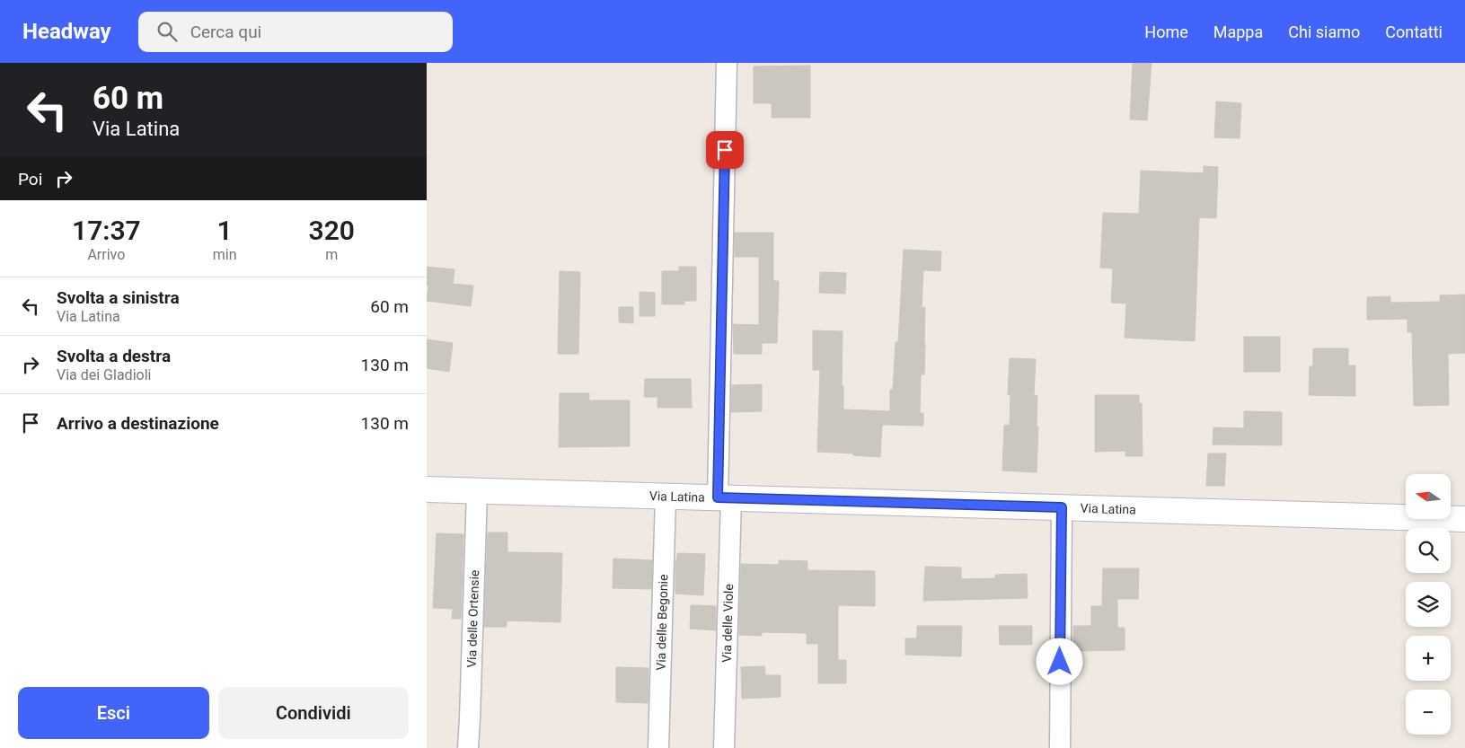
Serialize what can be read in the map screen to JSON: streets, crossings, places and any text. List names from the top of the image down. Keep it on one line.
{"streets":{"main road":["Via Latina"],"street":["Via delle Ortensie","Via delle Begonie","Via delle Viole"]},"crossings":[["Via Latina","Via delle Ortensie"],["Via Latina","Via delle Begonie"],["Via Latina","Via delle Viole"]],"north":"left","page":{"header":"Headway","search":"Cerca qui","nav":["Home","Mappa","Chi siamo","Contatti"],"turn":["60 m","Via Latina"],"then":"Poi","eta":["17:37","Arrivo","1","min","320","m"],"list":[{"name":"Svolta a sinistra","note":"Via Latina","value":"60 m"},{"name":"Svolta a destra","note":"Via dei Gladioli","value":"130 m"},{"name":"Arrivo a destinazione","value":"130 m"}],"map_buttons":["+","−"],"buttons":["Esci","Condividi"]}}
